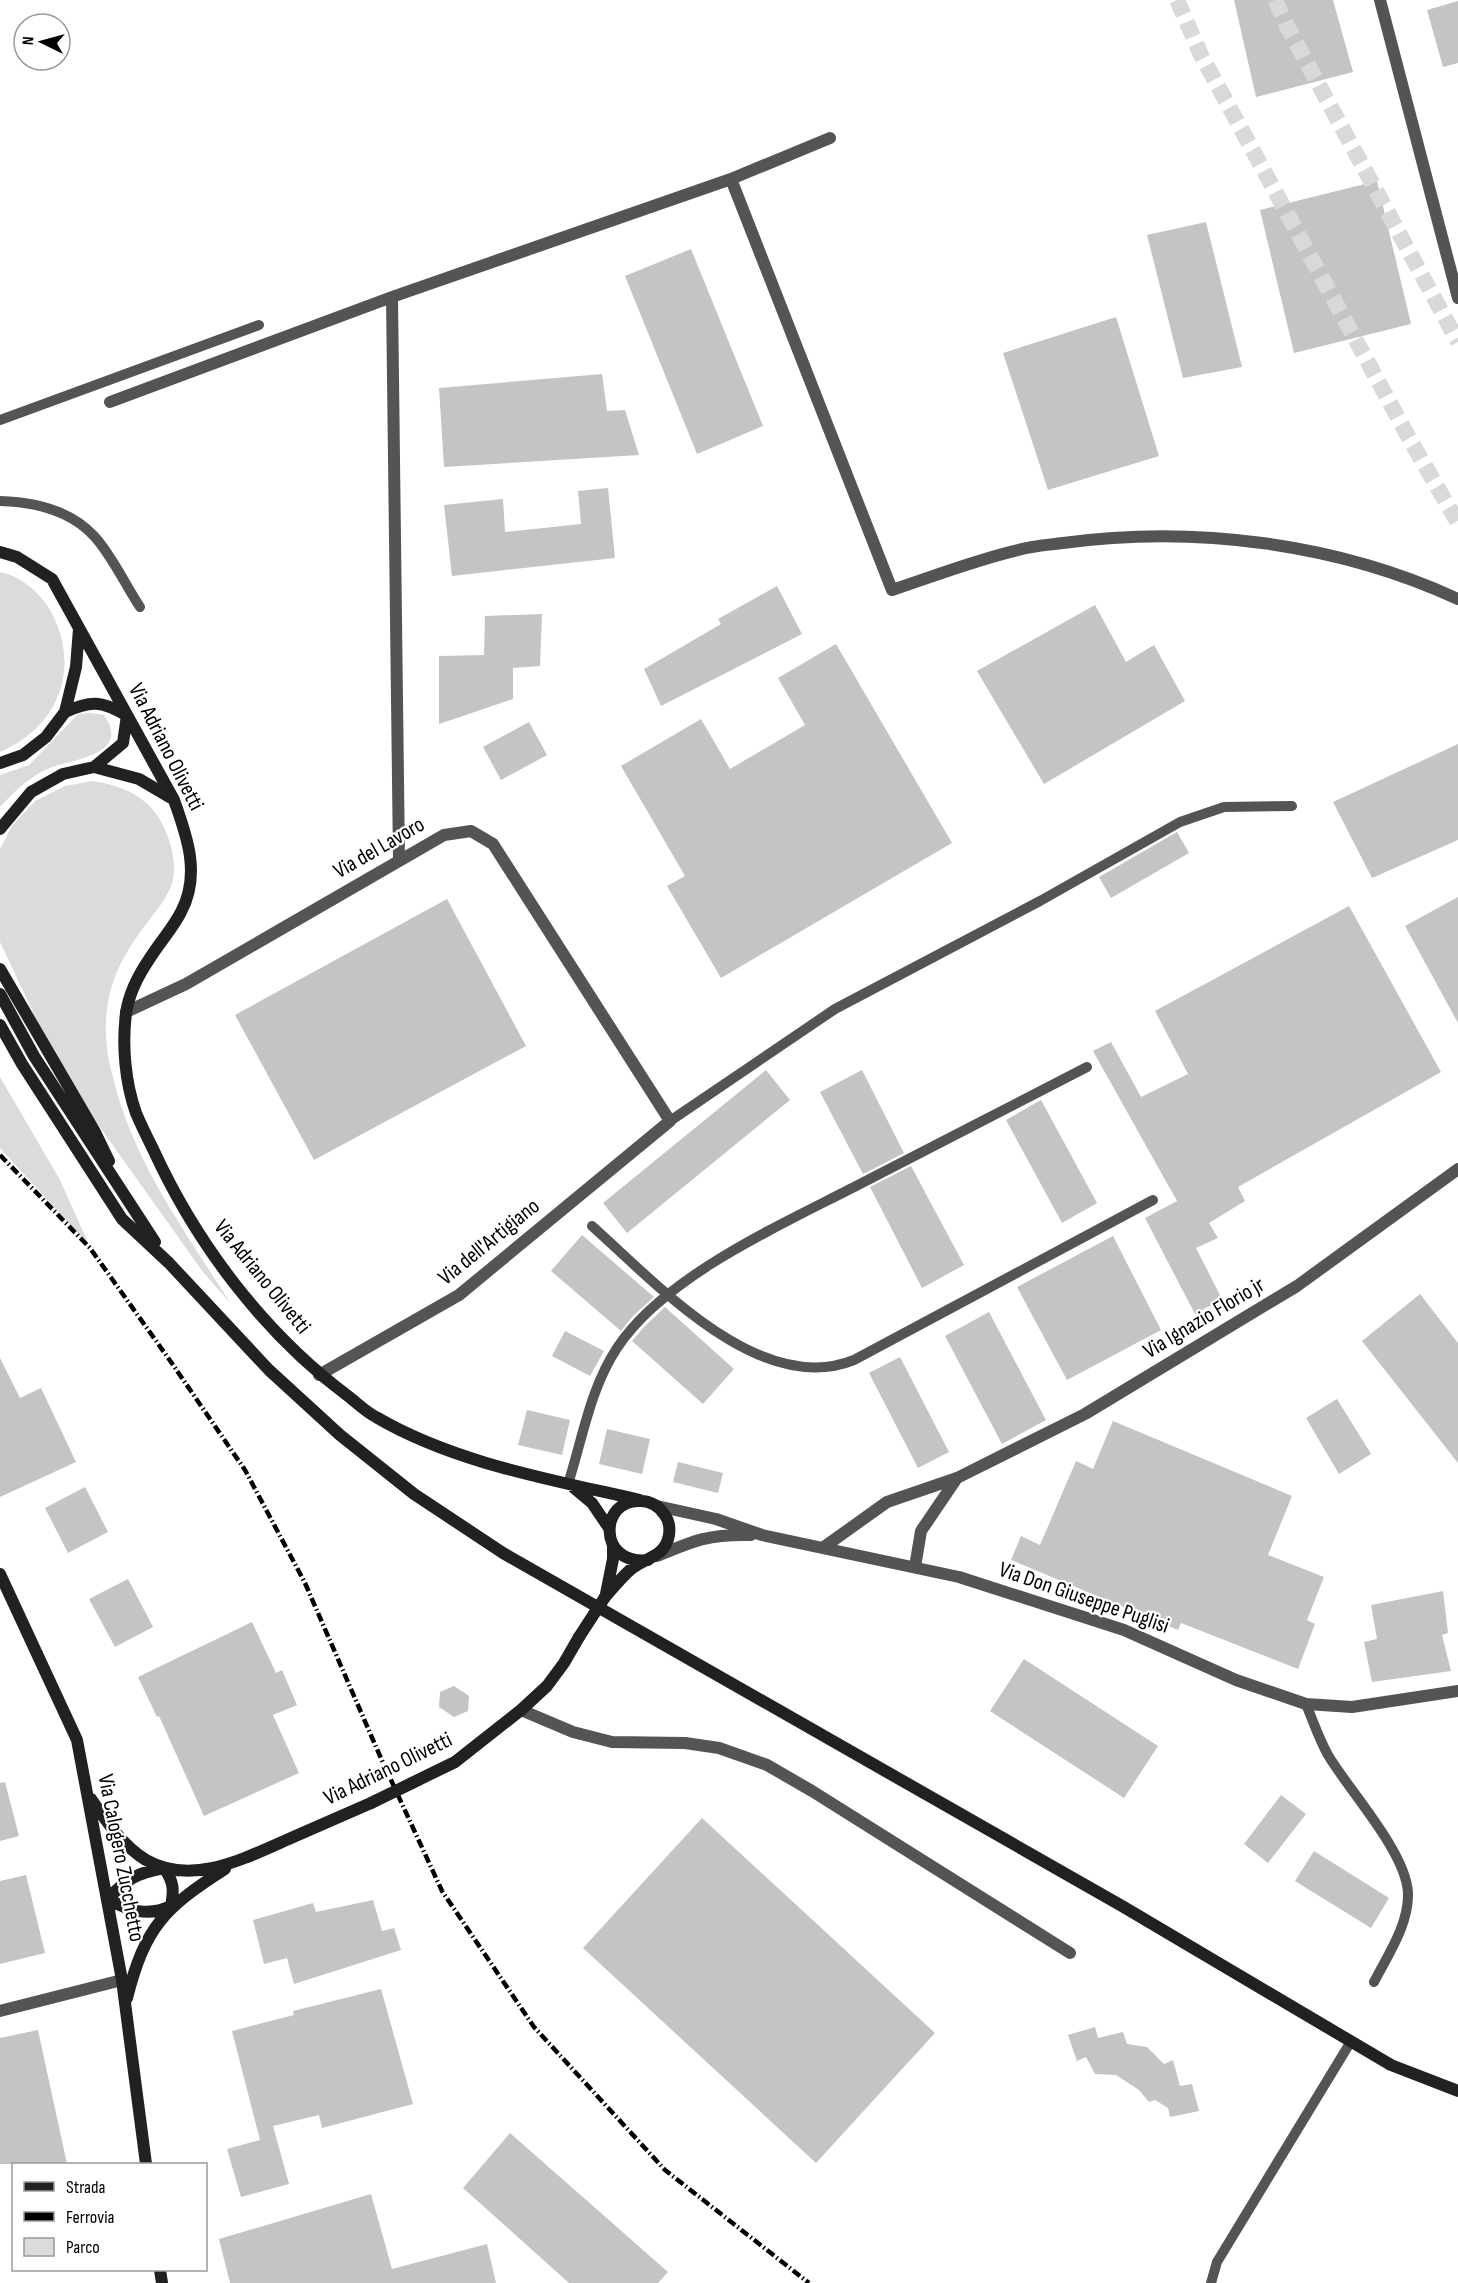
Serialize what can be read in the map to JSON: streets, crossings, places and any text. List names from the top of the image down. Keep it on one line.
{"streets":{"main road":["Via Adriano Olivetti","Via Calogero Zucchetto"],"street":["Via del Lavoro","Via dell'Artigiano","Via Ignazio Florio jr","Via Don Giuseppe Puglisi"]},"crossings":[["Via Adriano Olivetti","Via del Lavoro"],["Via Adriano Olivetti","Via dell'Artigiano"],["Via Adriano Olivetti","Via Don Giuseppe Puglisi"],["Via Adriano Olivetti","Via Calogero Zucchetto"],["Via del Lavoro","Via dell'Artigiano"],["Via Ignazio Florio jr","Via Don Giuseppe Puglisi"]],"legend":["Strada","Ferrovia","Parco"],"north":"left"}
